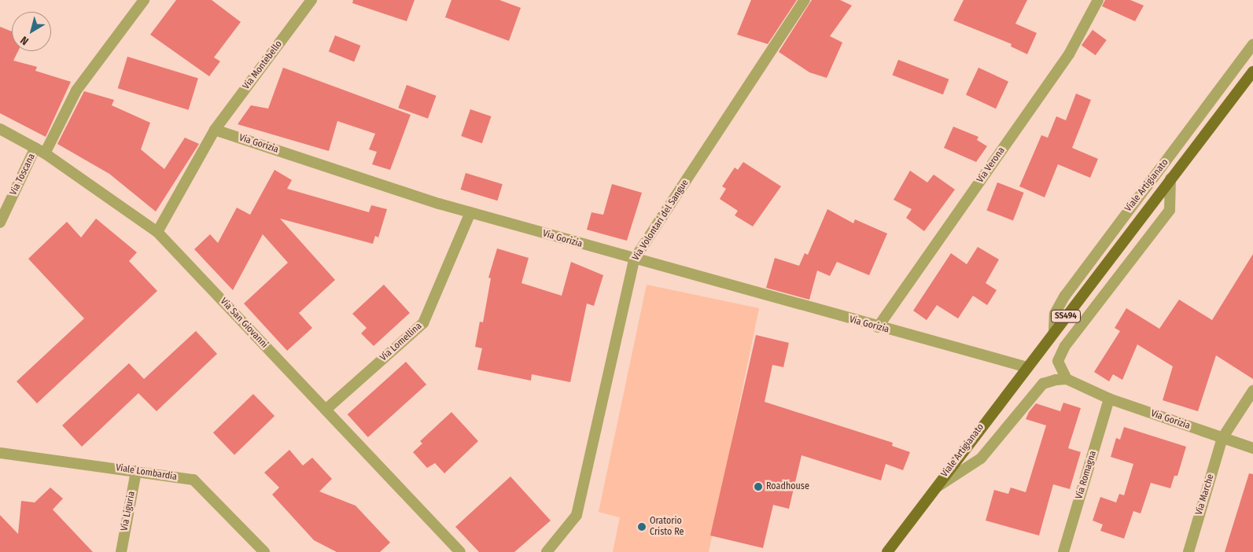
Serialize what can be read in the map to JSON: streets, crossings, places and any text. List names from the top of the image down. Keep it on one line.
{"streets":{"main road":["Viale Artigianato","SS494"],"street":["Via Montebello","Via Gorizia","Via Verona","Via Toscana","Via Volontari del Sangue","Via San Giovanni","Via Lomellina","Viale Lombardia","Via Romagna","Via Marche","Via Liguria"]},"crossings":[["Via Montebello","Via Gorizia"],["Via Gorizia","Via Verona"],["Via Gorizia","Viale Artigianato"],["Via Gorizia","Via Volontari del Sangue"],["Via Gorizia","Via Lomellina"],["Via Gorizia","Via Romagna"],["Via Gorizia","Via Marche"],["Via Toscana","Via San Giovanni"],["Via San Giovanni","Via Lomellina"],["Viale Lombardia","Via Liguria"]],"places":["Roadhouse","Oratorio Cristo Re"],"north":"bottom left"}
